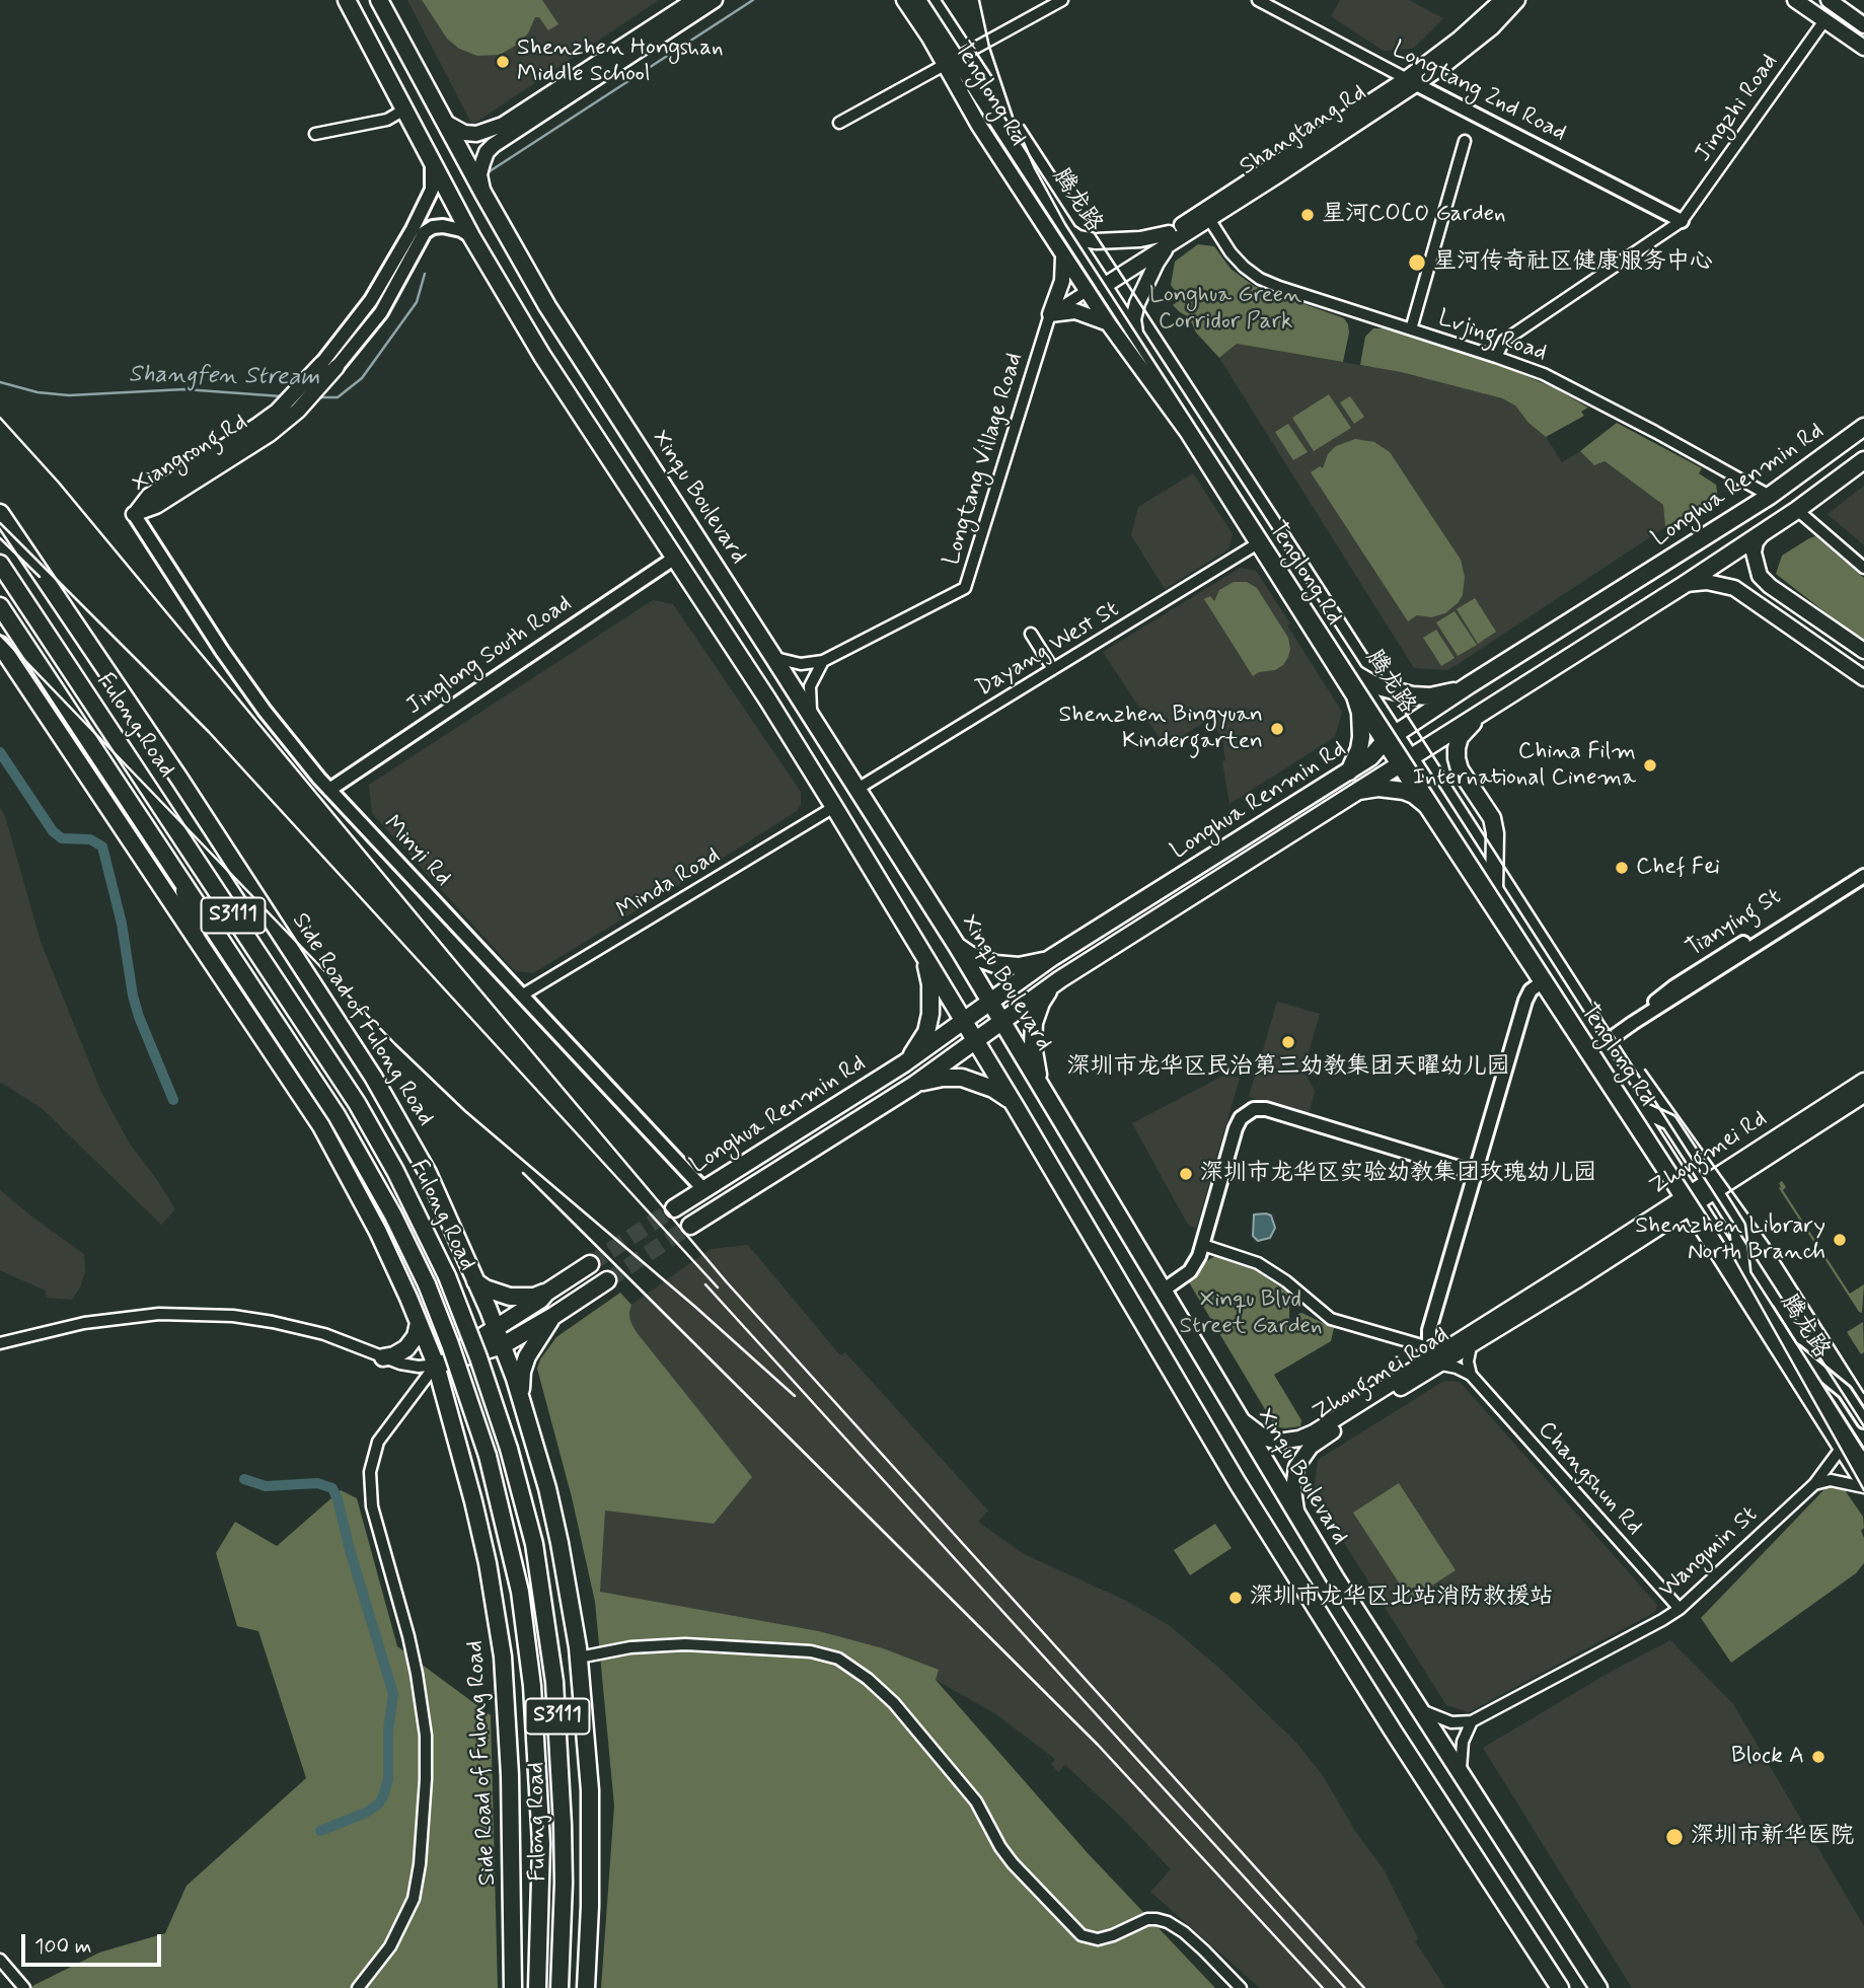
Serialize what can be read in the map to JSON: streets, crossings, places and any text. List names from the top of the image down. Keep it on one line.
{"streets":{"main road":["Tenglong Rd","Shangtang Rd","腾龙路","Xiangrong Rd","Longhua Renmin Rd","Xinqu Boulevard","Fulong Road","S3111","Side Road of Fulong Road","Zhongmei Rd","Zhongmei Road"],"street":["Longtang 2nd Road","Jingzhi Road","Lvjing Road","Longtang Village Road","Dayang West St","Jinglong South Road","Minyi Rd","Minda Road","Tianying St","Changshun Rd","Wangmin St"]},"crossings":[["Longtang 2nd Road","Jingzhi Road"],["Longtang 2nd Road","Shangtang Rd"],["Tenglong Rd","腾龙路"],["Tenglong Rd","Longhua Renmin Rd"],["Tenglong Rd","Dayang West St"],["Tenglong Rd","Zhongmei Rd"],["Shangtang Rd","腾龙路"],["Shangtang Rd","Lvjing Road"],["腾龙路","Longhua Renmin Rd"],["腾龙路","Zhongmei Rd"],["Lvjing Road","Longhua Renmin Rd"],["Xiangrong Rd","Minyi Rd"],["Longtang Village Road","Xinqu Boulevard"],["Longhua Renmin Rd","Xinqu Boulevard"],["Longhua Renmin Rd","Minyi Rd"],["Xinqu Boulevard","Dayang West St"],["Xinqu Boulevard","Zhongmei Road"],["Jinglong South Road","Minyi Rd"],["Minyi Rd","Minda Road"],["Zhongmei Rd","Zhongmei Road"],["Changshun Rd","Wangmin St"]],"water":["Shangfen Stream"],"parks":["Longhua Green Corridor Park","Xinqu Blvd Street Garden"],"places":["Shenzhen Hongshan Middle School","星河COCO Garden","星河传奇社区健康服务中心","Shenzhen Bingyuan Kindergarten","China Film International Cinema","Chef Fei","深圳市龙华区民治第三幼教集团天曜幼儿园","深圳市龙华区实验幼教集团玫瑰幼儿园","Shenzhen Library North Branch","深圳市龙华区北站消防救援站","Block A","深圳市新华医院"],"scale_bar":"100 m"}
